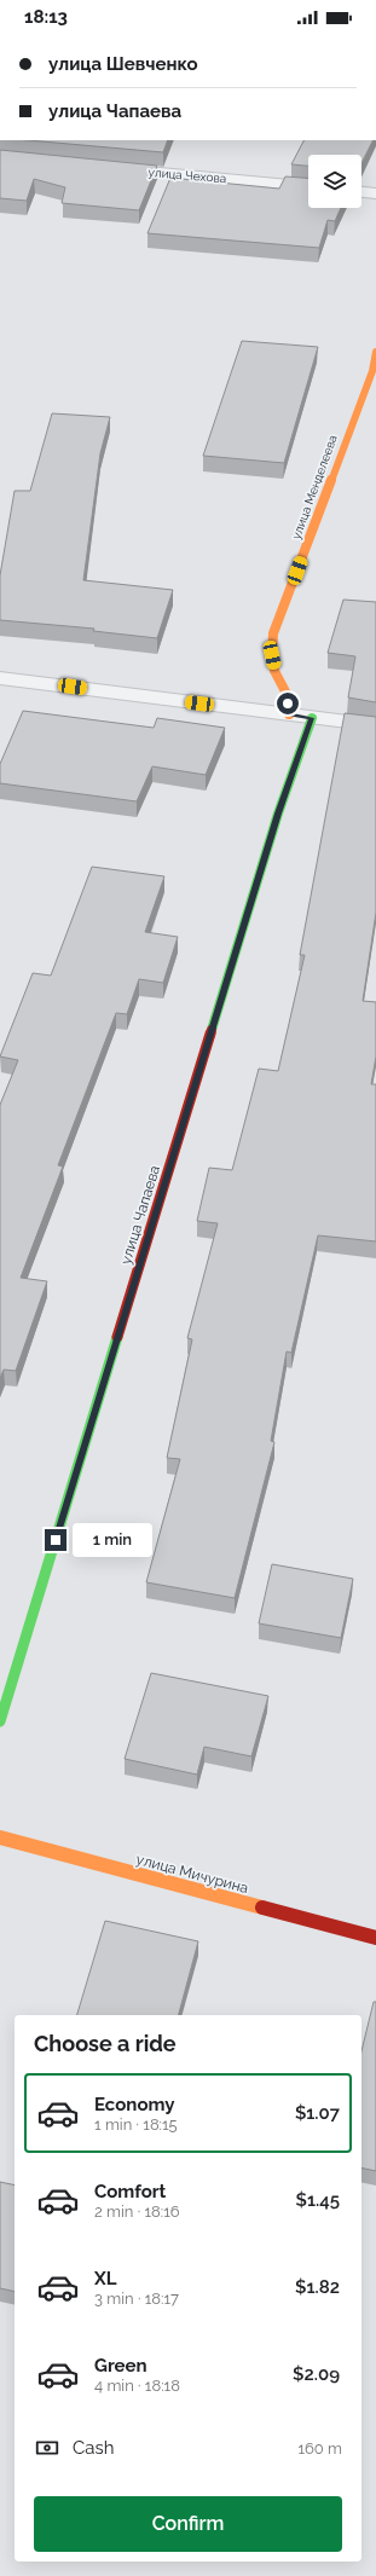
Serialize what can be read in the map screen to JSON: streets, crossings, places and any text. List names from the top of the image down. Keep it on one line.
{"streets":{"street":["улица Чехова","улица Менделеева","улица Чапаева","улица Мичурина"]},"page":{"status":"18:13","banner":["улица Шевченко","улица Чапаева"],"bubble":"1 min","heading":"Choose a ride","list":[{"name":"Economy","note":"1 min · 18:15","value":"$1.07"},{"name":"Comfort","note":"2 min · 18:16","value":"$1.45"},{"name":"XL","note":"3 min · 18:17","value":"$1.82"},{"name":"Green","note":"4 min · 18:18","value":"$2.09"}],"pay":["Cash","160 m"],"buttons":"Confirm"}}
